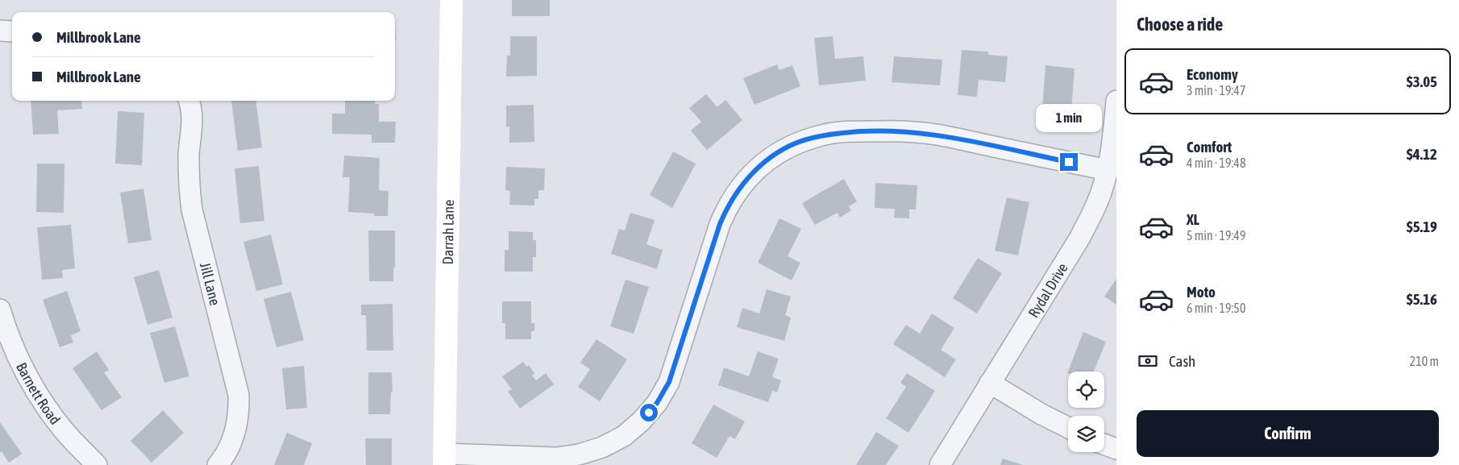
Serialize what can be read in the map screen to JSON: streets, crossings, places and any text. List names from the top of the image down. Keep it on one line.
{"streets":{"street":["Darrah Lane","Jill Lane","Rydal Drive","Barnett Road"]},"page":{"heading":"Choose a ride","banner":["Millbrook Lane","Millbrook Lane"],"list":[{"name":"Economy","note":"3 min · 19:47","value":"$3.05"},{"name":"Comfort","note":"4 min · 19:48","value":"$4.12"},{"name":"XL","note":"5 min · 19:49","value":"$5.19"},{"name":"Moto","note":"6 min · 19:50","value":"$5.16"}],"bubble":"1 min","pay":["Cash","210 m"],"buttons":"Confirm"}}
